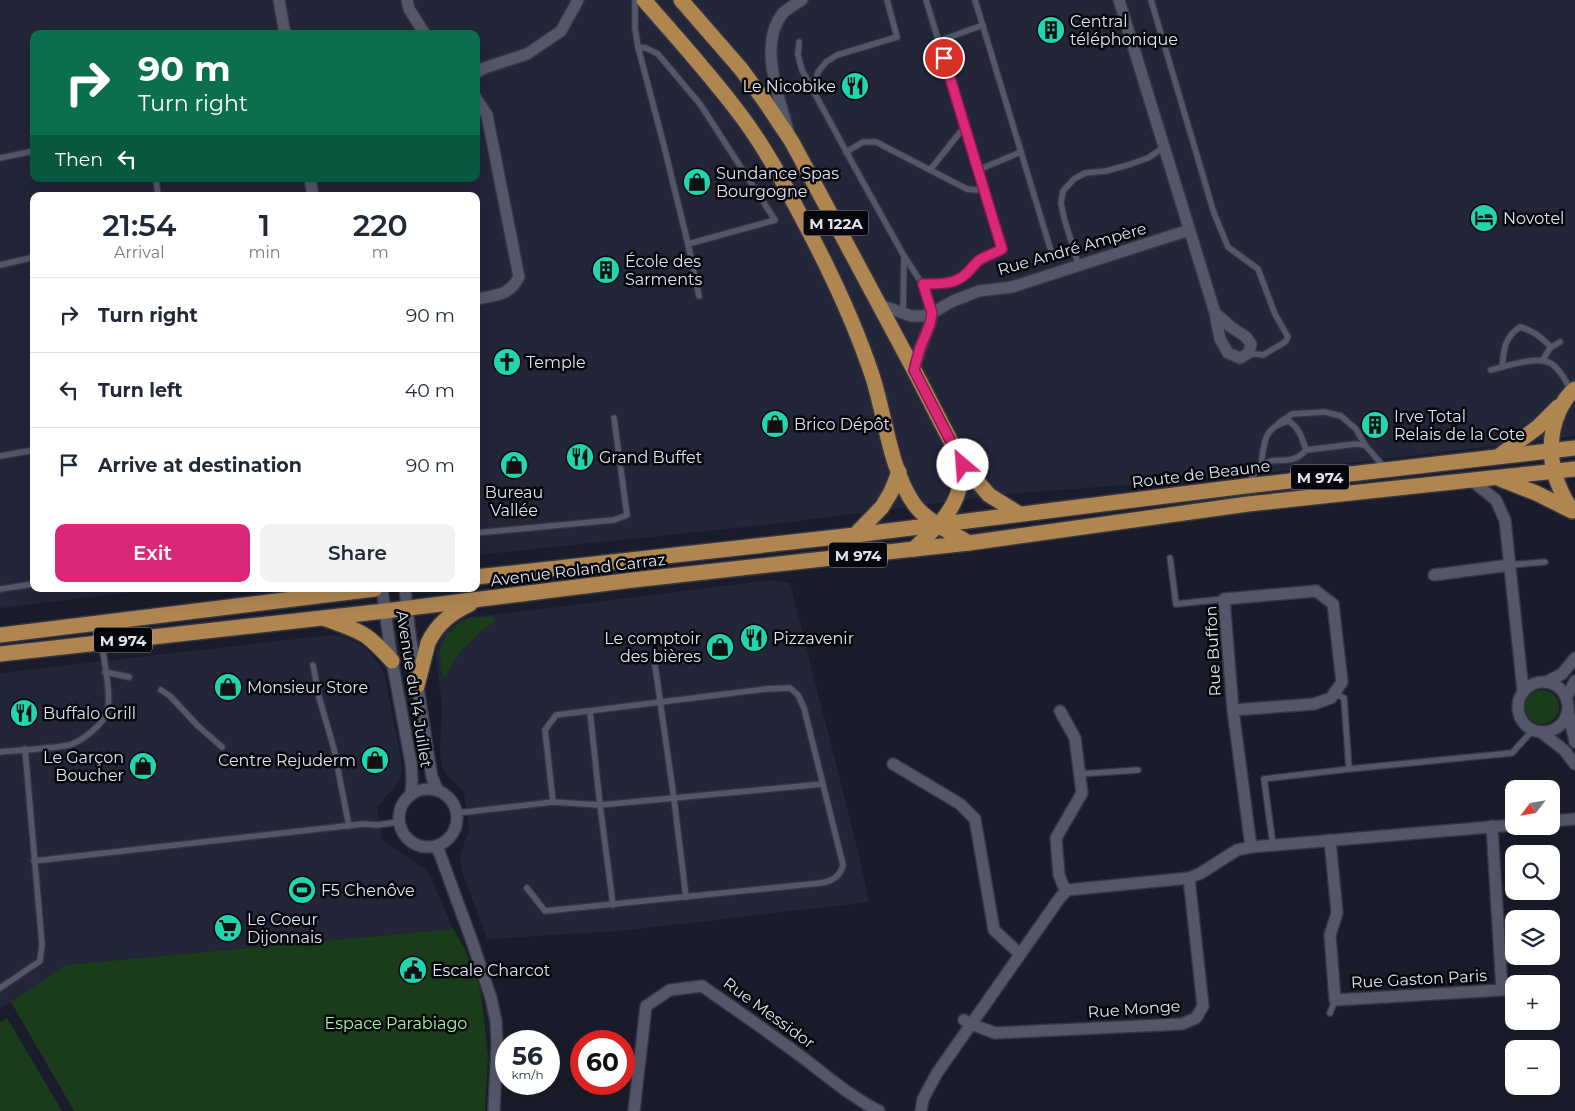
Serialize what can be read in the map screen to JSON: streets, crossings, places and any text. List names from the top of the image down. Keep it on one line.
{"streets":{"main road":["M 122A","Route de Beaune","M 974","Avenue Roland Carraz"],"street":["Rue André Ampère","Rue Buffon","Avenue du 14 Juillet","Rue Gaston Paris","Rue Monge","Rue Messidor"]},"crossings":[["M 122A","Rue André Ampère"],["M 122A","Route de Beaune"],["M 122A","M 974"],["Route de Beaune","Avenue Roland Carraz"],["M 974","Avenue Roland Carraz"],["Avenue Roland Carraz","Avenue du 14 Juillet"]],"parks":["Espace Parabiago"],"places":{"building":["Central téléphonique","École des Sarments","Irve Total Relais de la Cote"],"restaurant":["Le Nicobike","Grand Buffet","Pizzavenir","Buffalo Grill"],"shop":["Sundance Spas Bourgogne","Brico Dépôt","Bureau Vallée","Le comptoir des bières","Monsieur Store","Centre Rejuderm","Le Garçon Boucher"],"hotel":["Novotel"],"church":["Temple"],"sports":["F5 Chenôve"],"supermarket":["Le Coeur Dijonnais"],"public building":["Escale Charcot"]},"north":"bottom left","page":{"turn":["90 m","Turn right"],"then":"Then","eta":["21:54","Arrival","1","min","220","m"],"list":[{"name":"Turn right","value":"90 m"},{"name":"Turn left","value":"40 m"},{"name":"Arrive at destination","value":"90 m"}],"buttons":["Exit","Share"],"map_buttons":["+","−"],"speed":"56 km/h","limit":"60"}}
